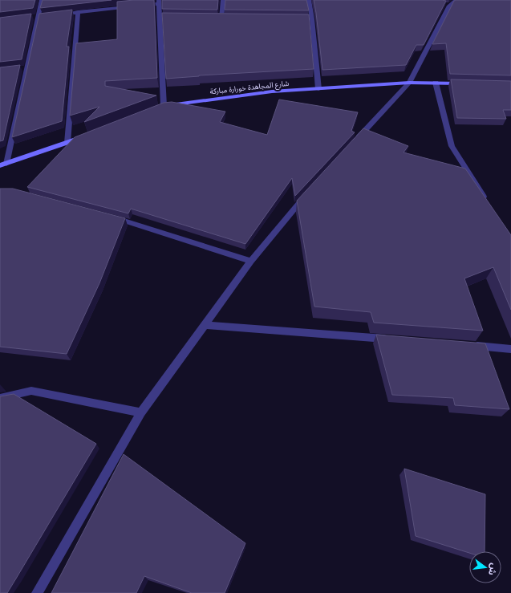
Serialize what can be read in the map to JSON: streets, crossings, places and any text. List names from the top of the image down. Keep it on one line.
{"streets":{"street":["شارع المجاهدة خورارة مباركة"]},"north":"right"}
